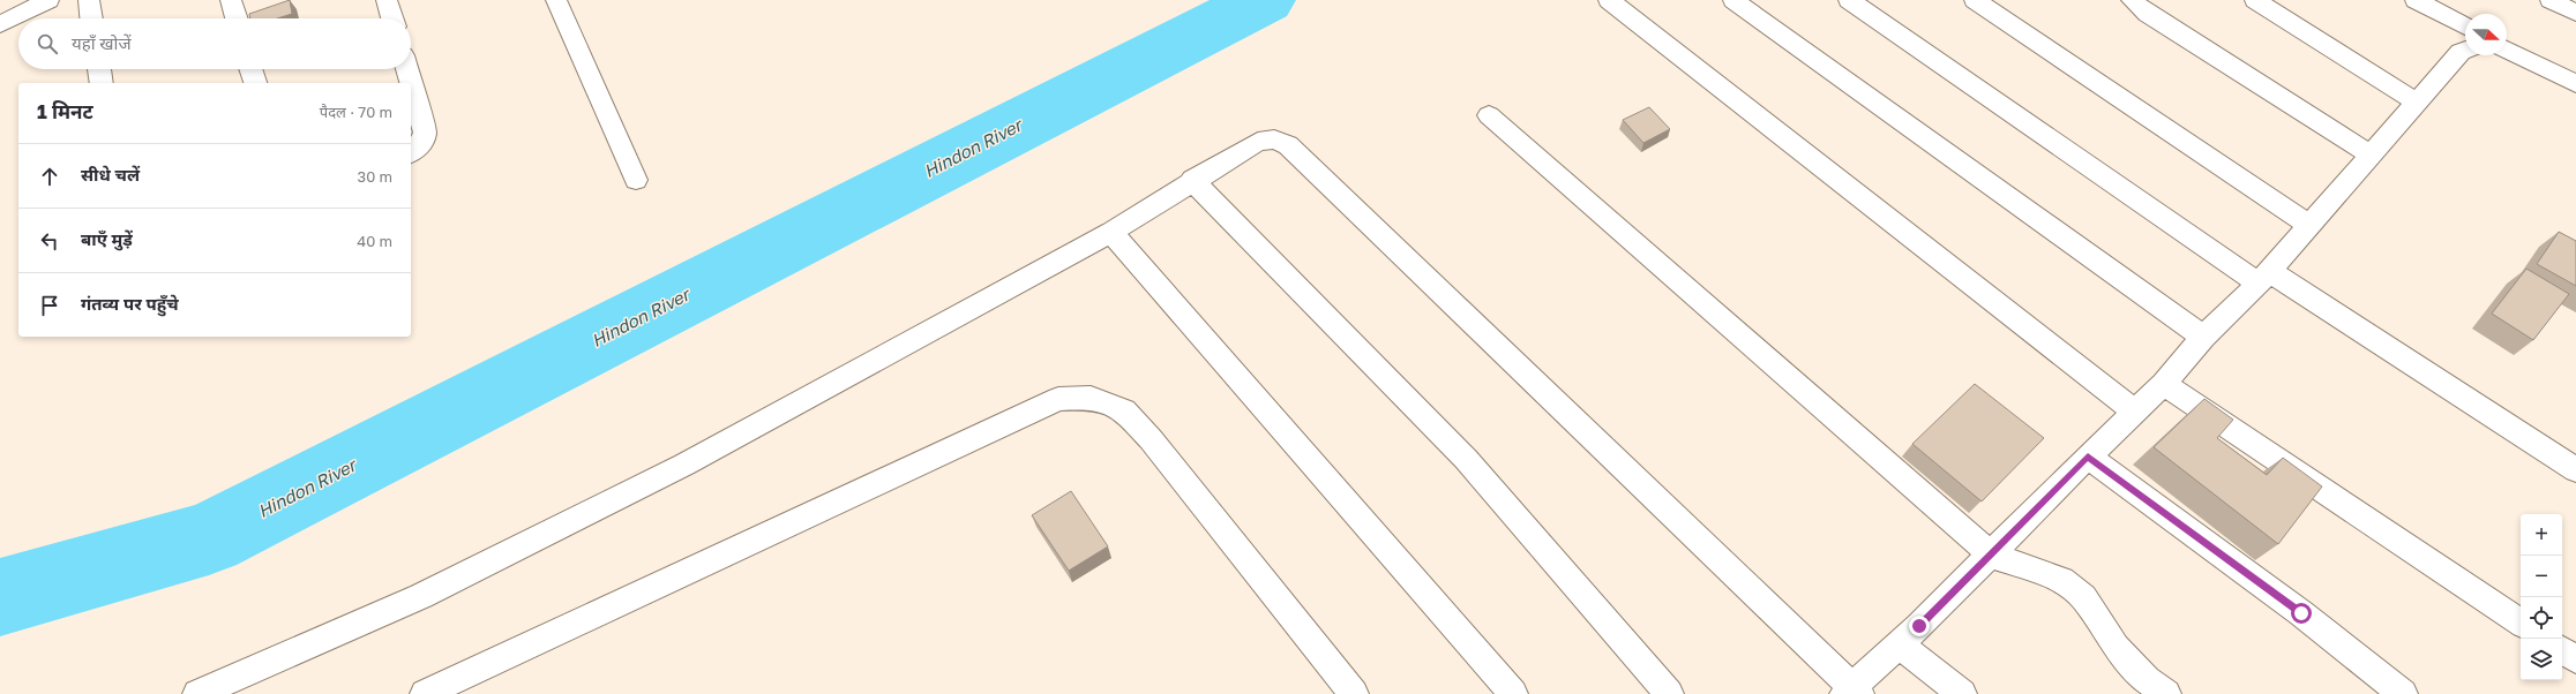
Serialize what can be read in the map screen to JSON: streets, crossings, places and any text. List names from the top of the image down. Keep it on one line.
{"water":["Hindon River"],"north":"right","page":{"search":"यहाँ खोजें","heading":["1 मिनट","पैदल · 70 m"],"list":[["सीधे चलें","30 m"],["बाएँ मुड़ें","40 m"],"गंतव्य पर पहुँचे"],"map_buttons":["+","−"]}}
